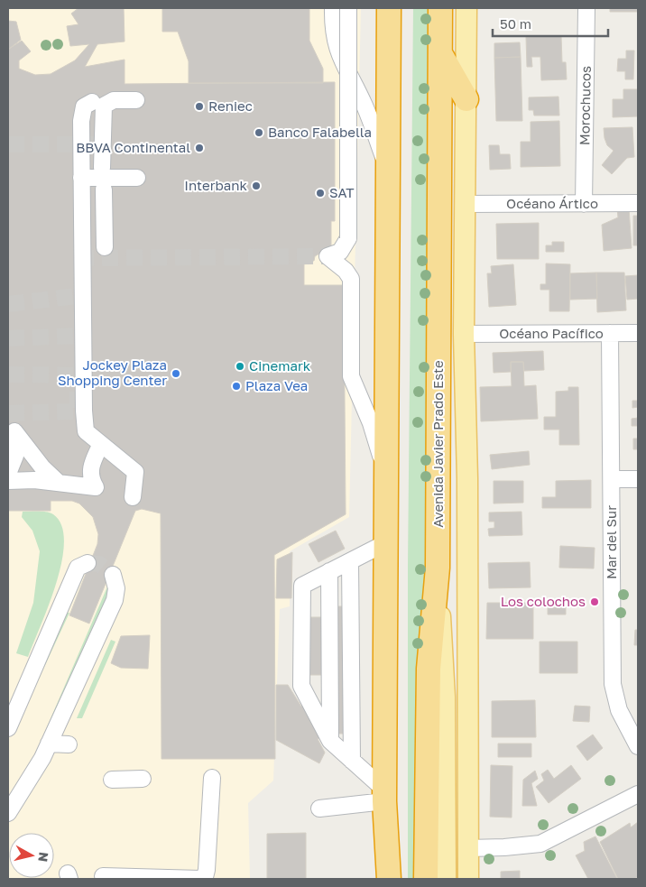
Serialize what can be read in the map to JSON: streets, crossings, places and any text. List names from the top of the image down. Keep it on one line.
{"streets":{"highway":["Avenida Javier Prado Este"],"street":["Morochucos","Océano Ártico","Océano Pacífico","Mar del Sur"]},"crossings":[["Morochucos","Océano Ártico"],["Océano Ártico","Avenida Javier Prado Este"],["Océano Pacífico","Avenida Javier Prado Este"],["Océano Pacífico","Mar del Sur"]],"places":["Reniec","Banco Falabella","BBVA Continental","Interbank","SAT","Cinemark","Jockey Plaza Shopping Center","Plaza Vea","Los colochos"],"scale_bar":"50 m","north":"right"}
